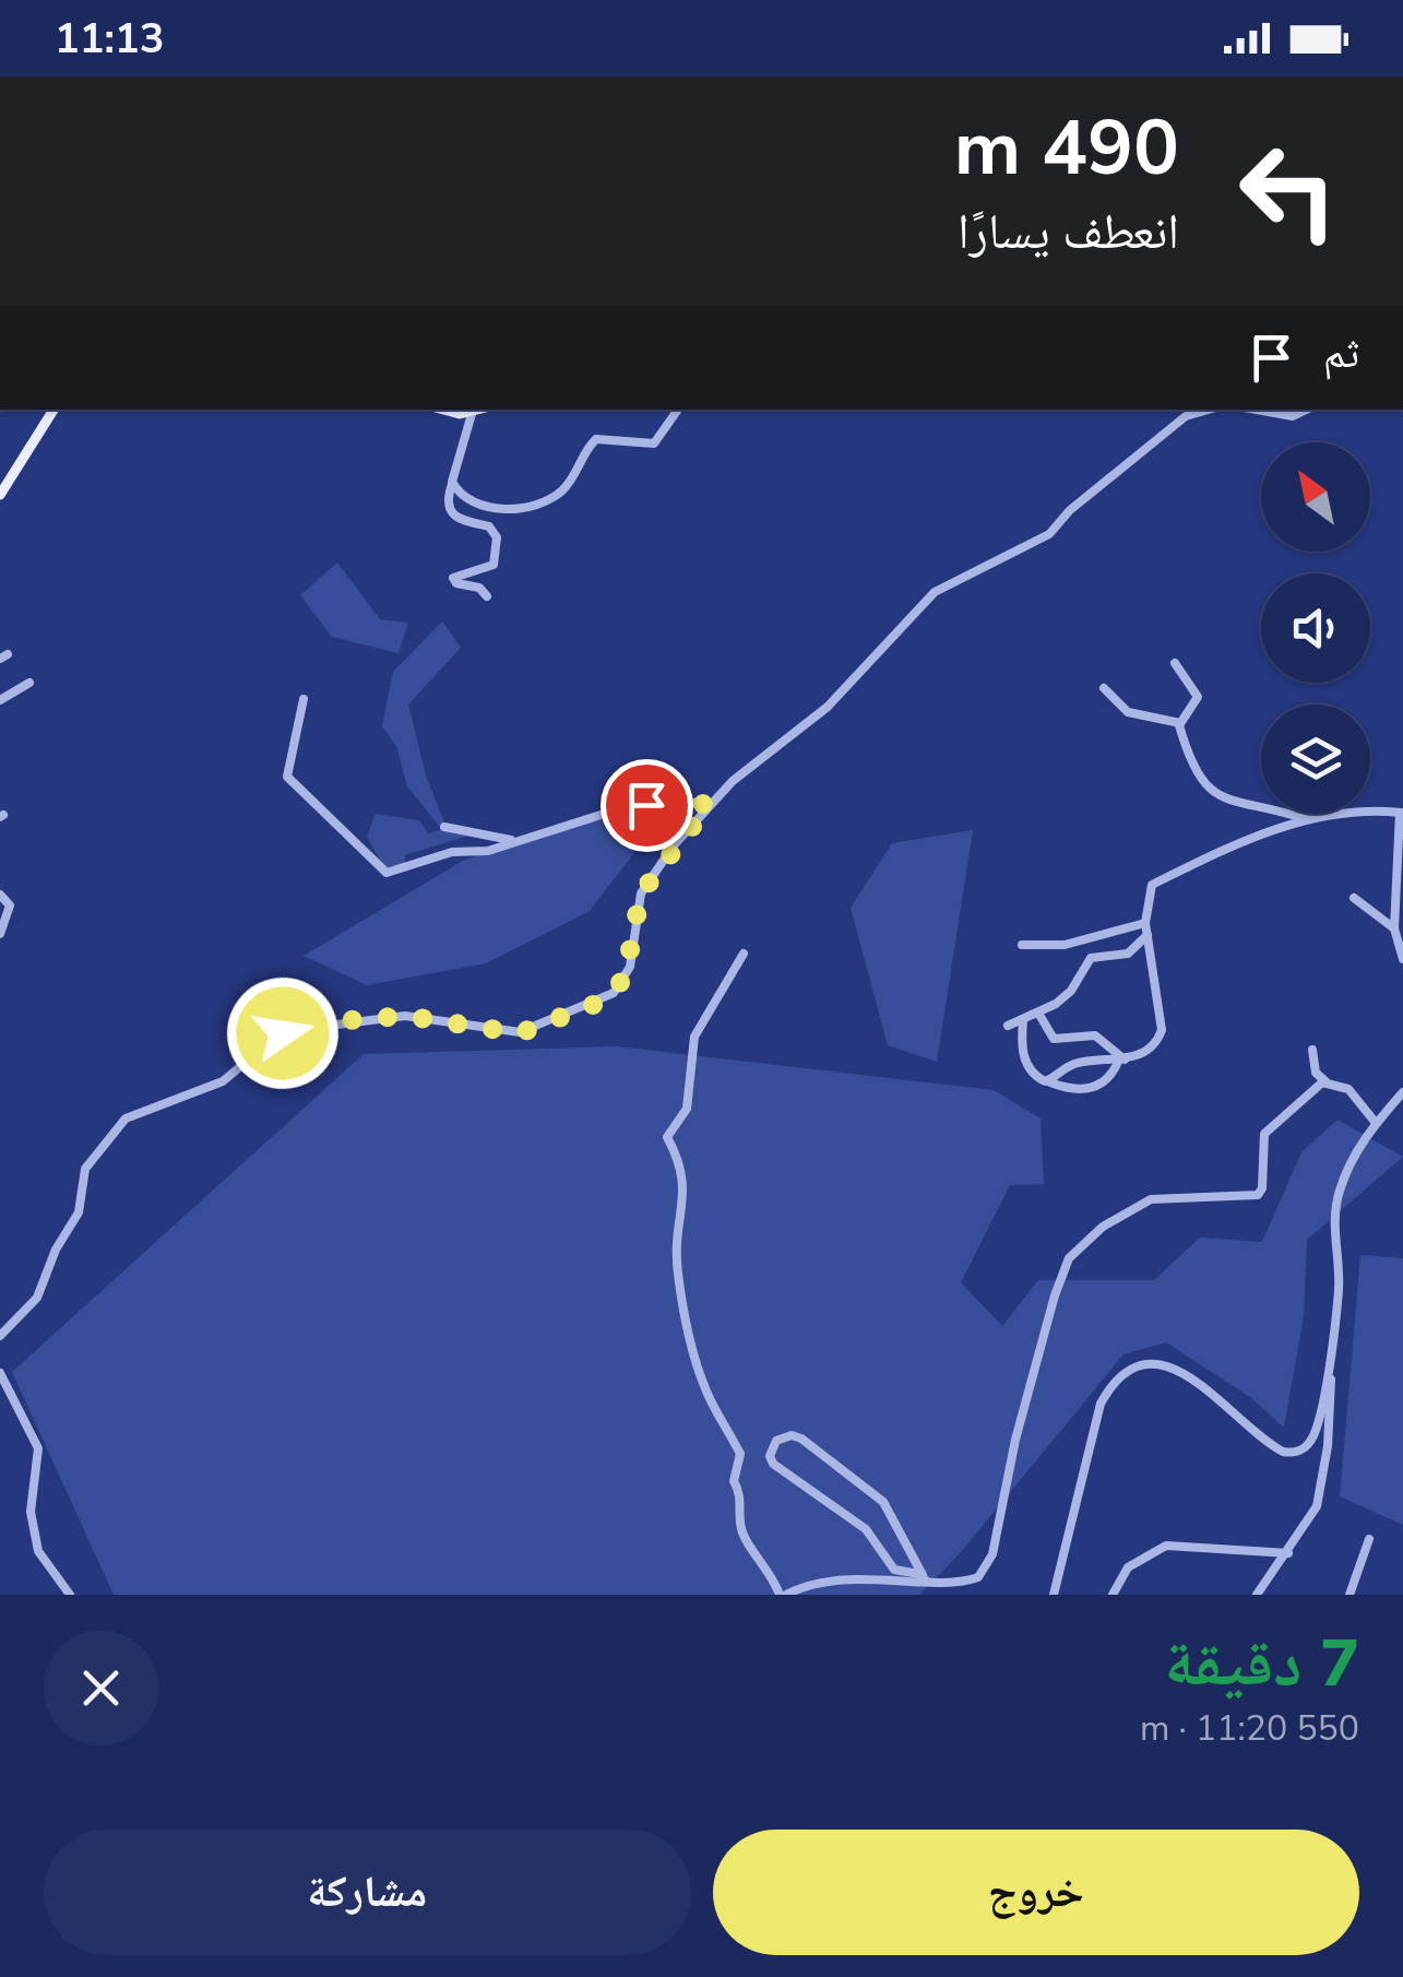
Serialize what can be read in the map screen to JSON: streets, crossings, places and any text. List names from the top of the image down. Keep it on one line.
{"north":"top left","page":{"status":"11:13","turn":["490 m","انعطف يسارًا"],"then":"ثم","heading":["7 دقيقة","550 m · 11:20"],"buttons":["خروج","مشاركة"]}}
